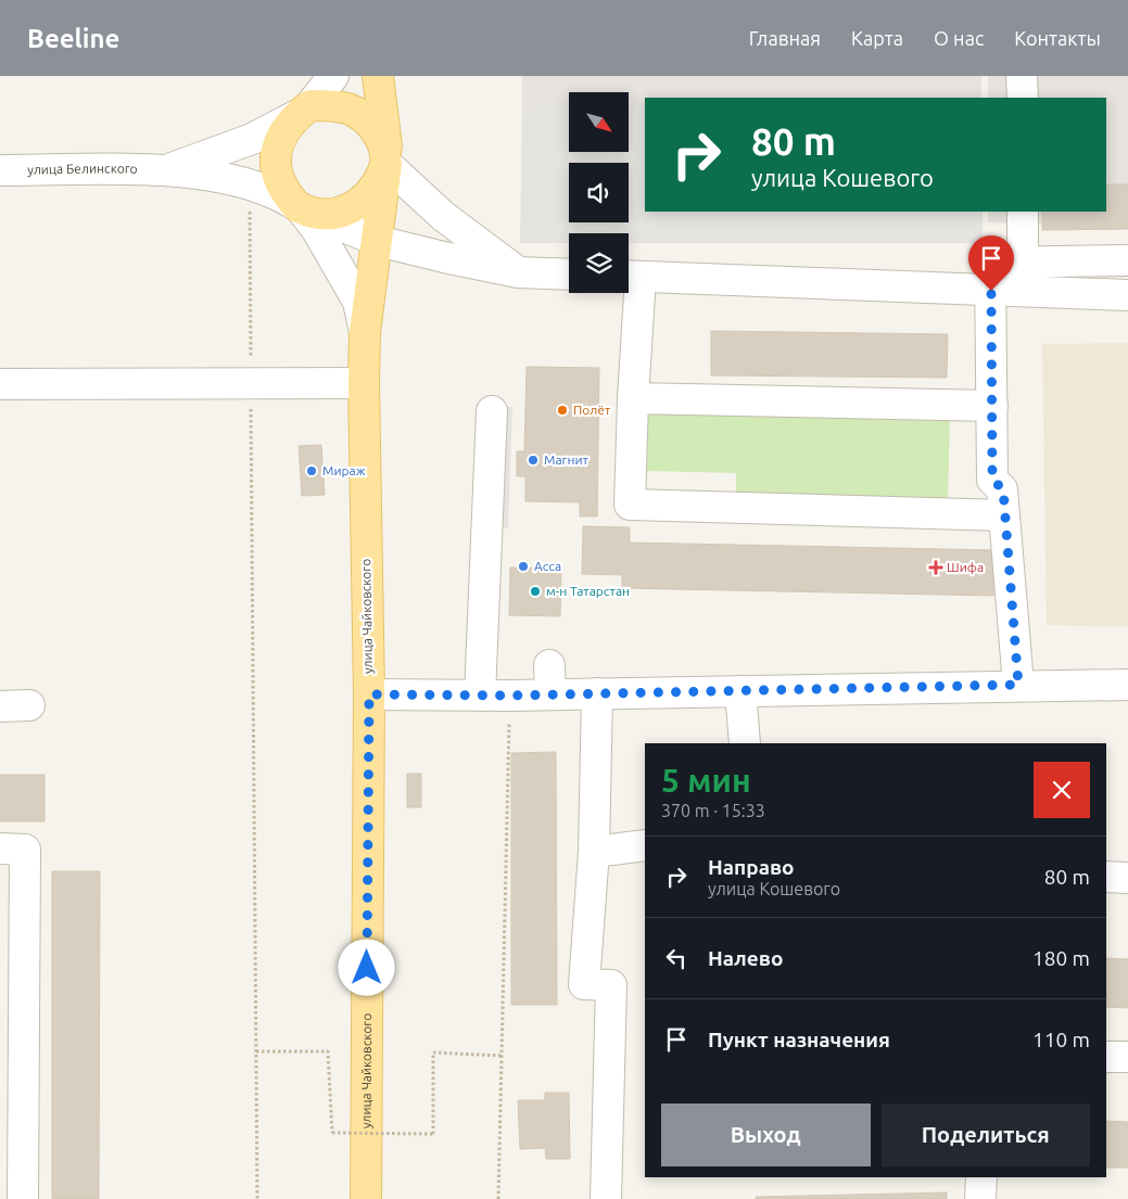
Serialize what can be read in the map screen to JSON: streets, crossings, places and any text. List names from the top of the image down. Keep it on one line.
{"streets":{"main road":["улица Чайковского"],"street":["улица Белинского"]},"places":{"other":["Полёт","Магнит","Мираж","Acca","м-н Татарстан"],"health":["Шифа"]},"north":"bottom right","page":{"header":"Beeline","nav":["Главная","Карта","О нас","Контакты"],"turn":["80 m","улица Кошевого"],"heading":["5 мин","370 m · 15:33"],"list":[{"name":"Направо","note":"улица Кошевого","value":"80 m"},{"name":"Налево","value":"180 m"},{"name":"Пункт назначения","value":"110 m"}],"buttons":["Выход","Поделиться"]}}
